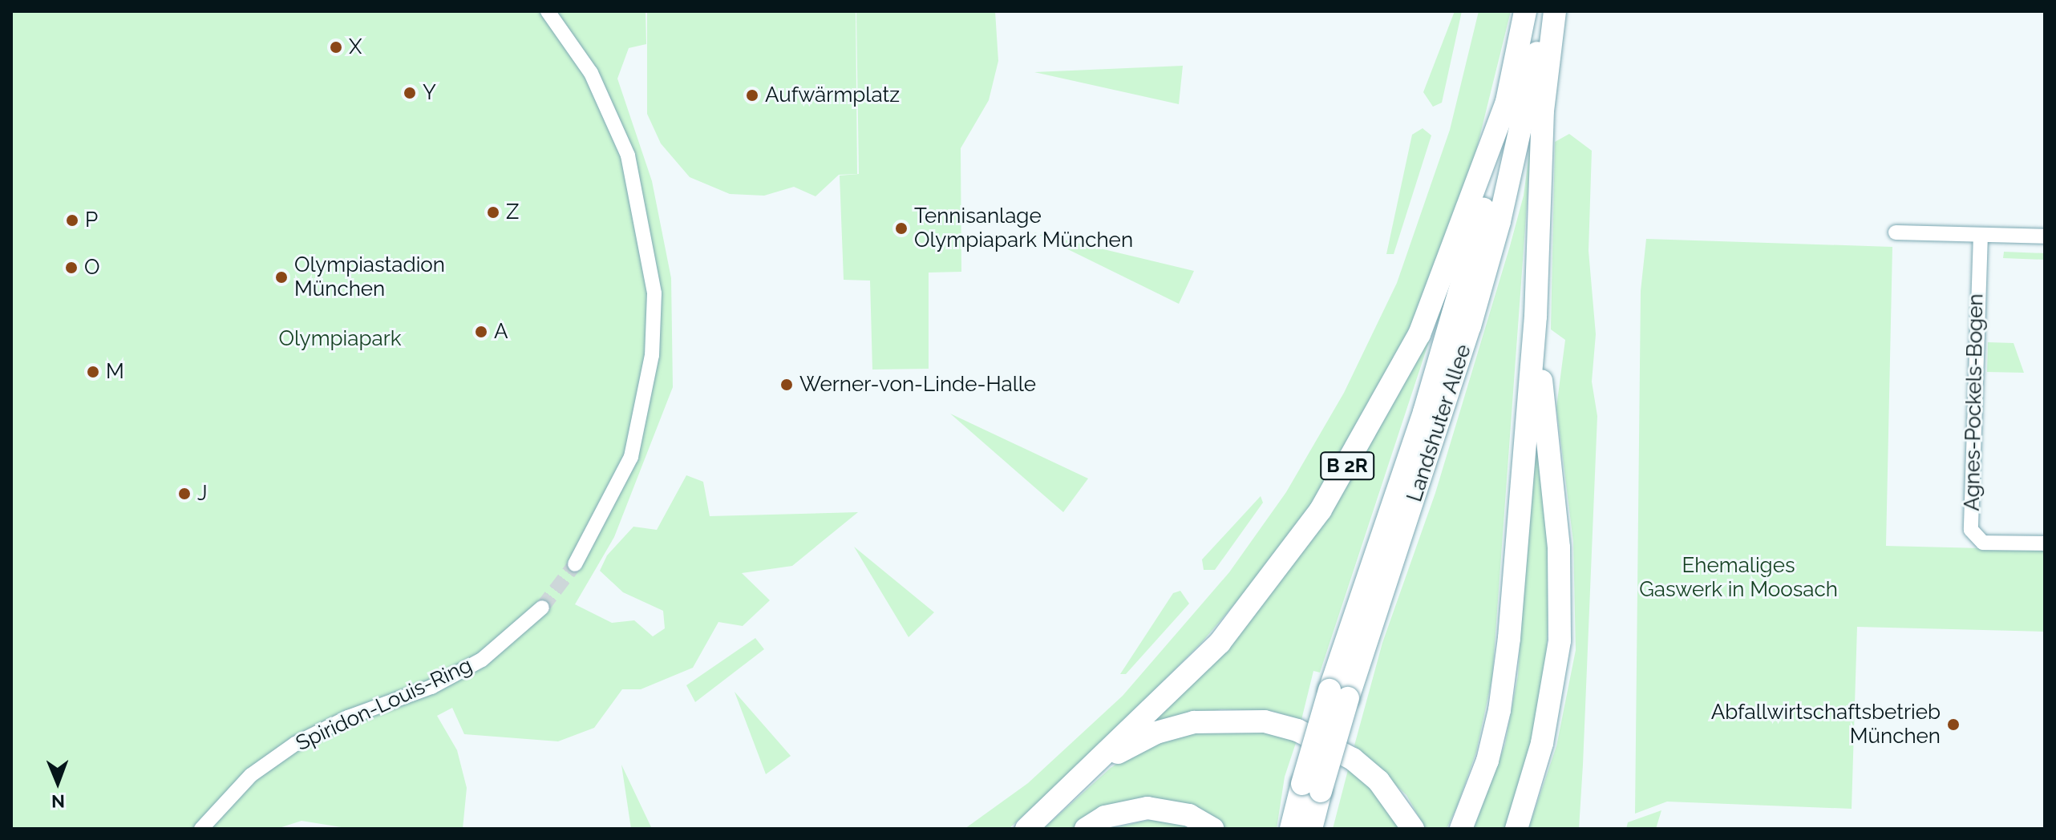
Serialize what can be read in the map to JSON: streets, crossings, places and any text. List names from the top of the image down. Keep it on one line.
{"streets":{"highway":["Landshuter Allee","B 2R"],"street":["Agnes-Pockels-Bogen","Spiridon-Louis-Ring"]},"crossings":[["Landshuter Allee","B 2R"]],"parks":["Olympiapark","Ehemaliges Gaswerk in Moosach"],"places":["X","Y","Aufwärmplatz","Z","P","Tennisanlage Olympiapark München","O","Olympiastadion München","A","M","Werner-von-Linde-Halle","J","Abfallwirtschaftsbetrieb München"],"north":"bottom"}
